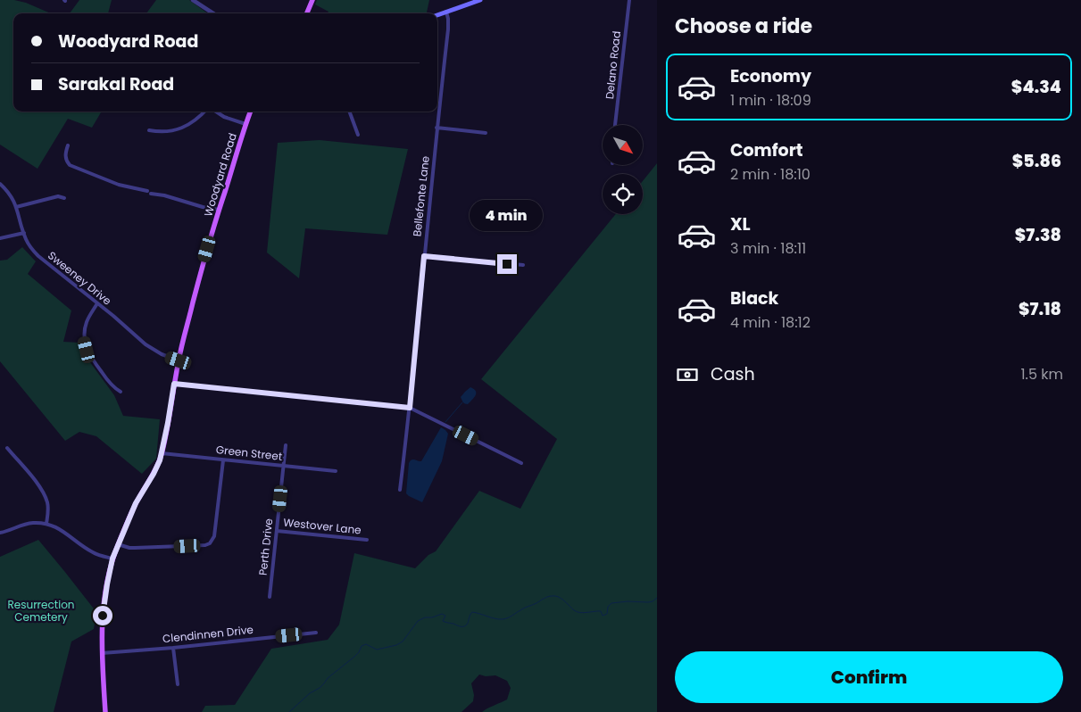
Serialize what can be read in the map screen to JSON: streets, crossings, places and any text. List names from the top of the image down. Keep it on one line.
{"streets":{"main road":["Woodyard Road"],"street":["Delano Road","Bellefonte Lane","Sweeney Drive","Green Street","Westover Lane","Perth Drive","Clendinnen Drive"]},"crossings":[["Woodyard Road","Sweeney Drive"],["Woodyard Road","Green Street"],["Woodyard Road","Clendinnen Drive"],["Green Street","Perth Drive"],["Westover Lane","Perth Drive"]],"parks":["Resurrection Cemetery"],"north":"bottom right","page":{"heading":"Choose a ride","banner":["Woodyard Road","Sarakal Road"],"list":[{"name":"Economy","note":"1 min · 18:09","value":"$4.34"},{"name":"Comfort","note":"2 min · 18:10","value":"$5.86"},{"name":"XL","note":"3 min · 18:11","value":"$7.38"},{"name":"Black","note":"4 min · 18:12","value":"$7.18"}],"bubble":"4 min","pay":["Cash","1.5 km"],"buttons":"Confirm"}}
